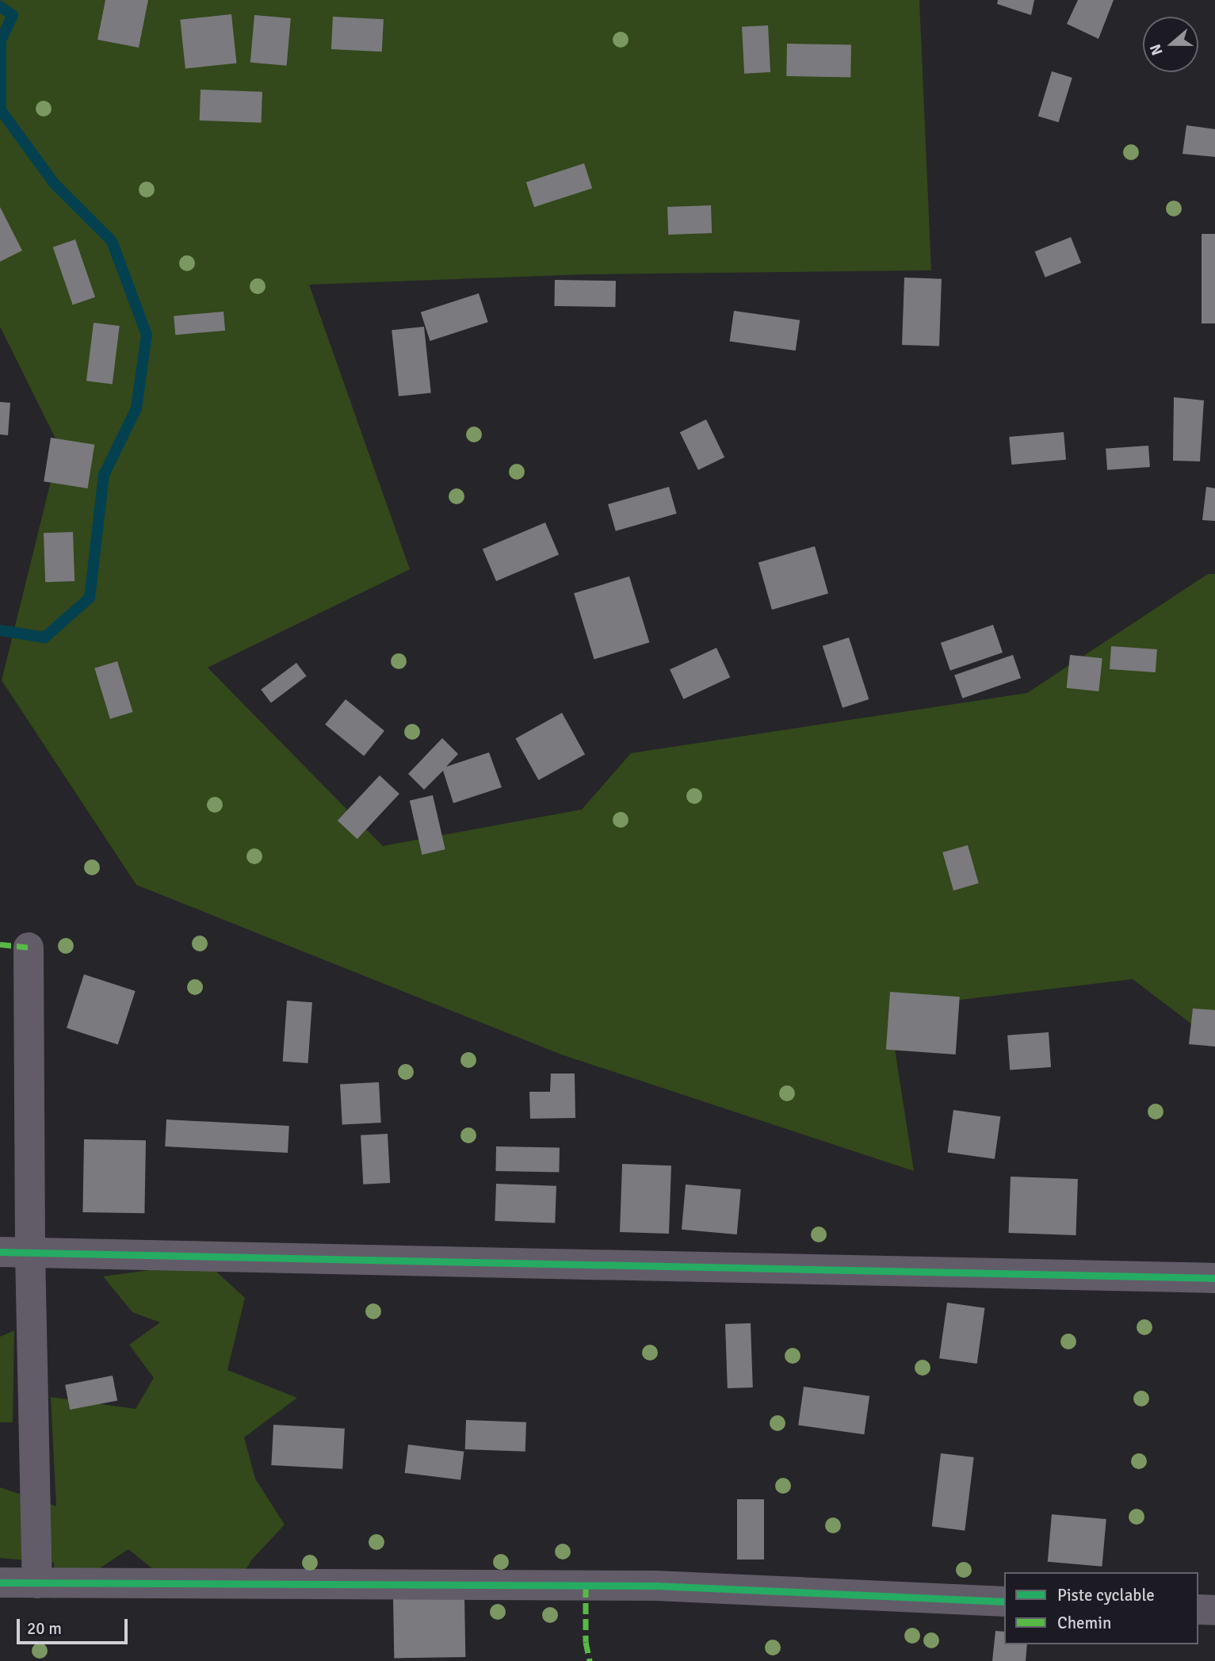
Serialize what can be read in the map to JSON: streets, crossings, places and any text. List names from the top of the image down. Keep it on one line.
{"legend":["Piste cyclable","Chemin"],"scale_bar":"20 m","north":"left"}
